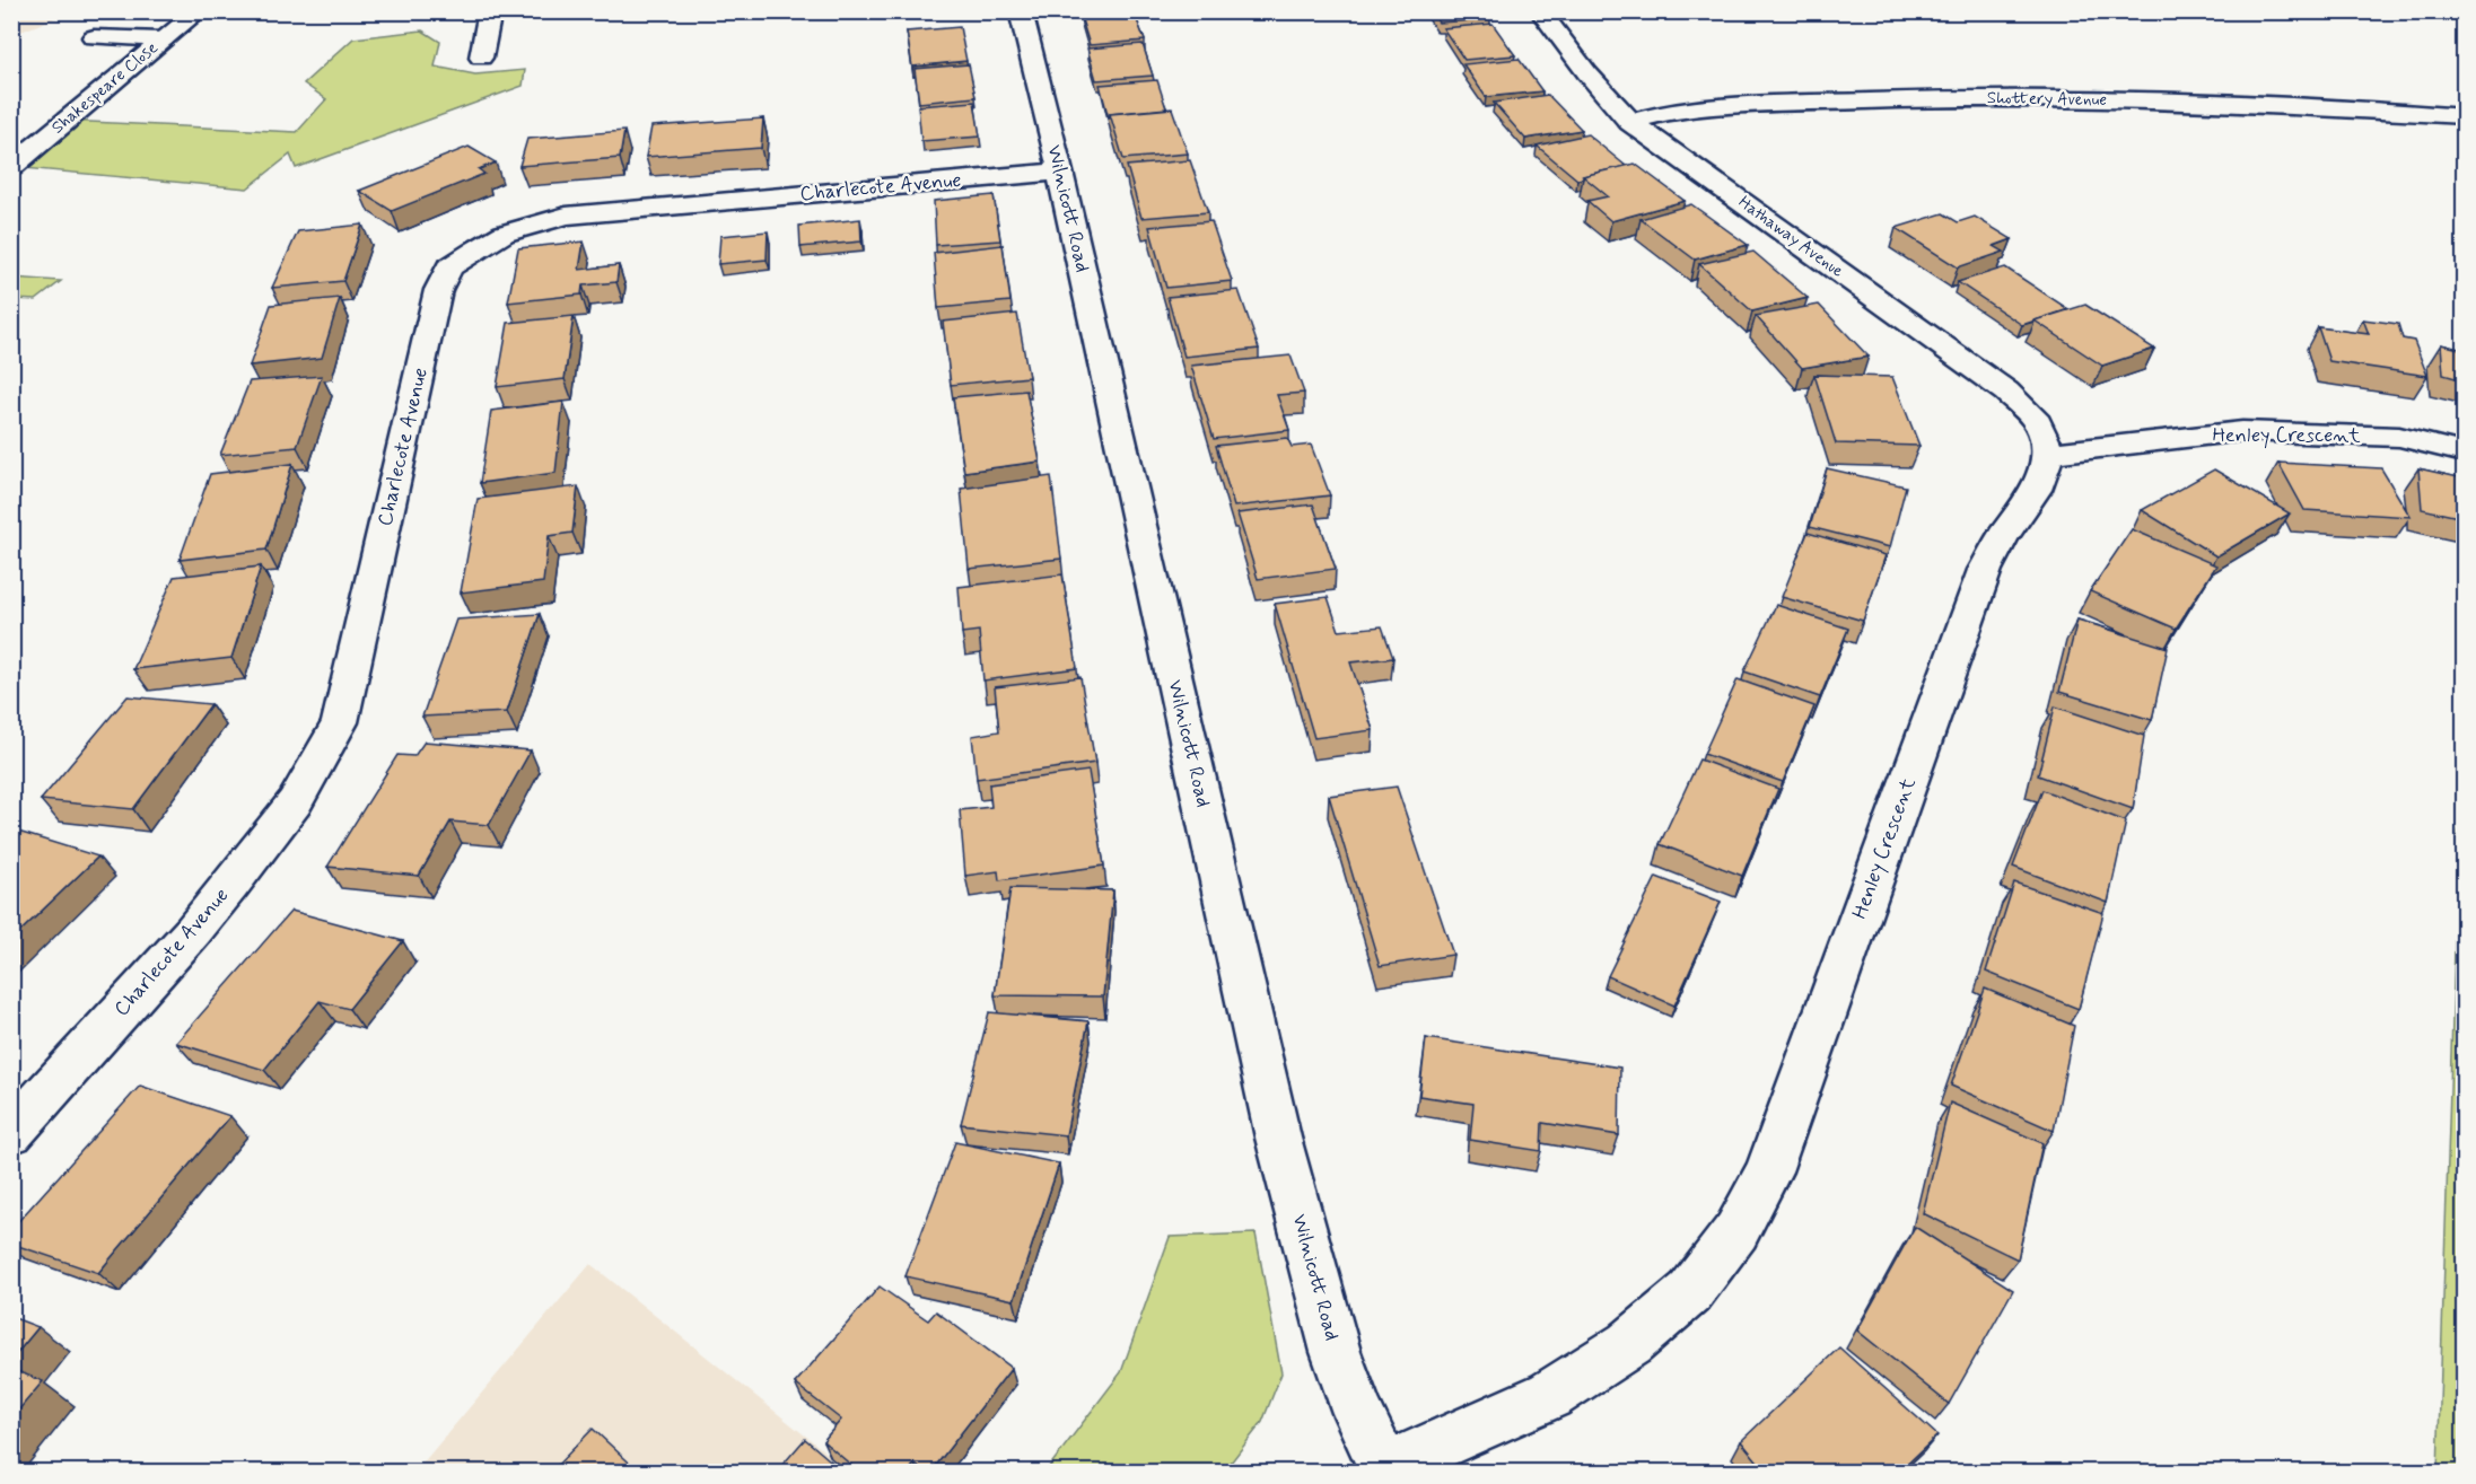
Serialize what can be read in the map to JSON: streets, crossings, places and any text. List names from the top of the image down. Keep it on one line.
{"streets":{"street":["Shakespeare Close","Shottery Avenue","Charlecote Avenue","Wilnicott Road","Hathaway Avenue","Henley Crescent"]},"crossings":[["Shottery Avenue","Hathaway Avenue"],["Charlecote Avenue","Wilnicott Road"],["Wilnicott Road","Henley Crescent"],["Hathaway Avenue","Henley Crescent"]]}
